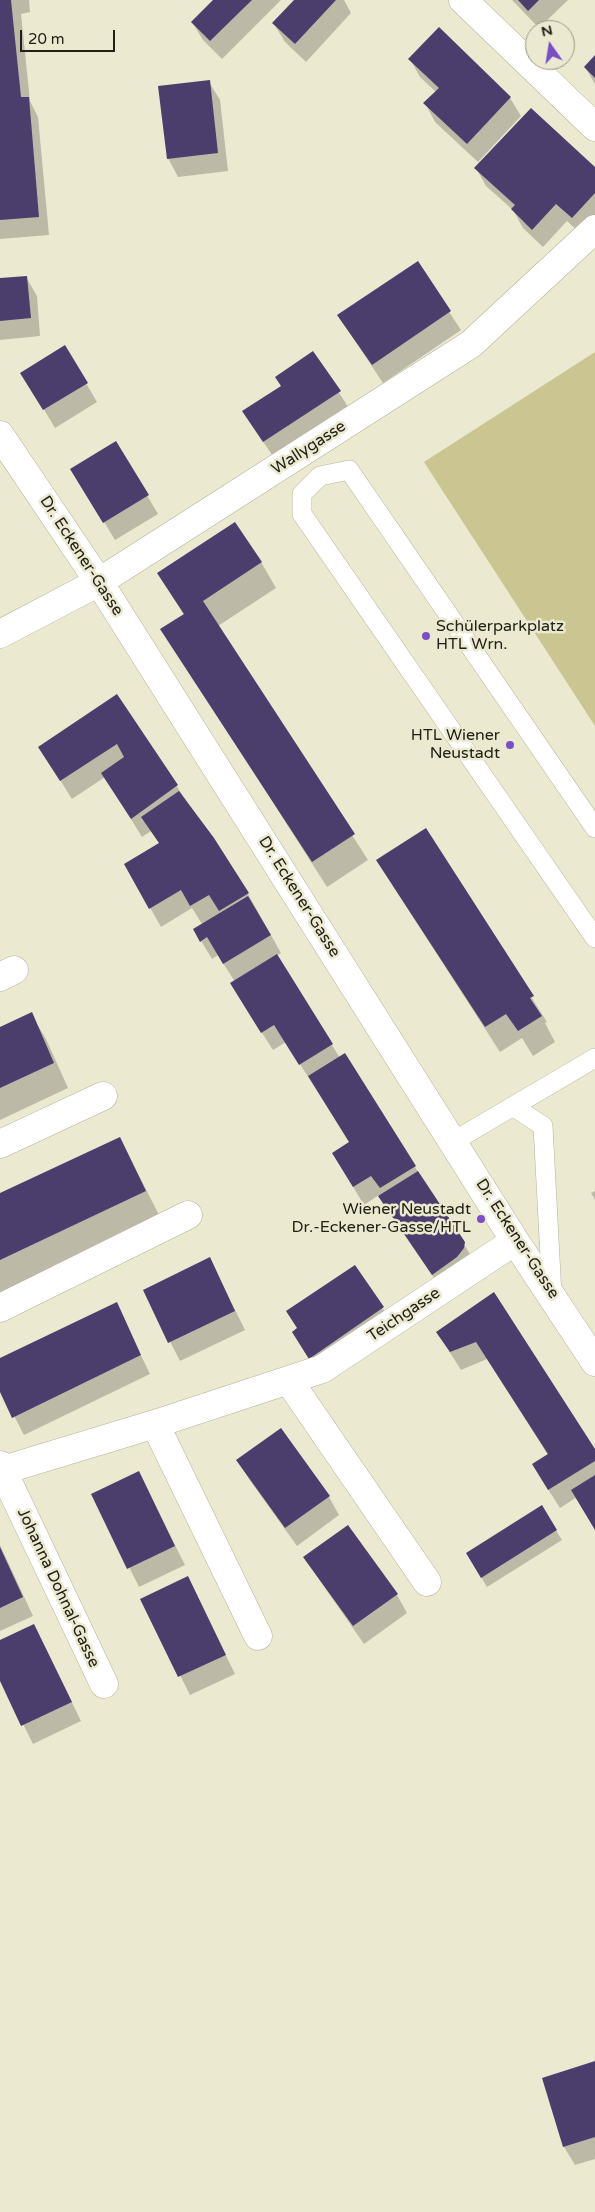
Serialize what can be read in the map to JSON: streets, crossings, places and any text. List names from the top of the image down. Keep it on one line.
{"streets":{"street":["Wallygasse","Dr. Eckener-Gasse","Teichgasse","Johanna Dohnal-Gasse"]},"crossings":[["Wallygasse","Dr. Eckener-Gasse"],["Dr. Eckener-Gasse","Teichgasse"],["Teichgasse","Johanna Dohnal-Gasse"]],"places":["Schülerparkplatz HTL Wrn.","HTL Wiener Neustadt","Wiener Neustadt Dr.-Eckener-Gasse/HTL"],"scale_bar":"20 m","north":"top"}
